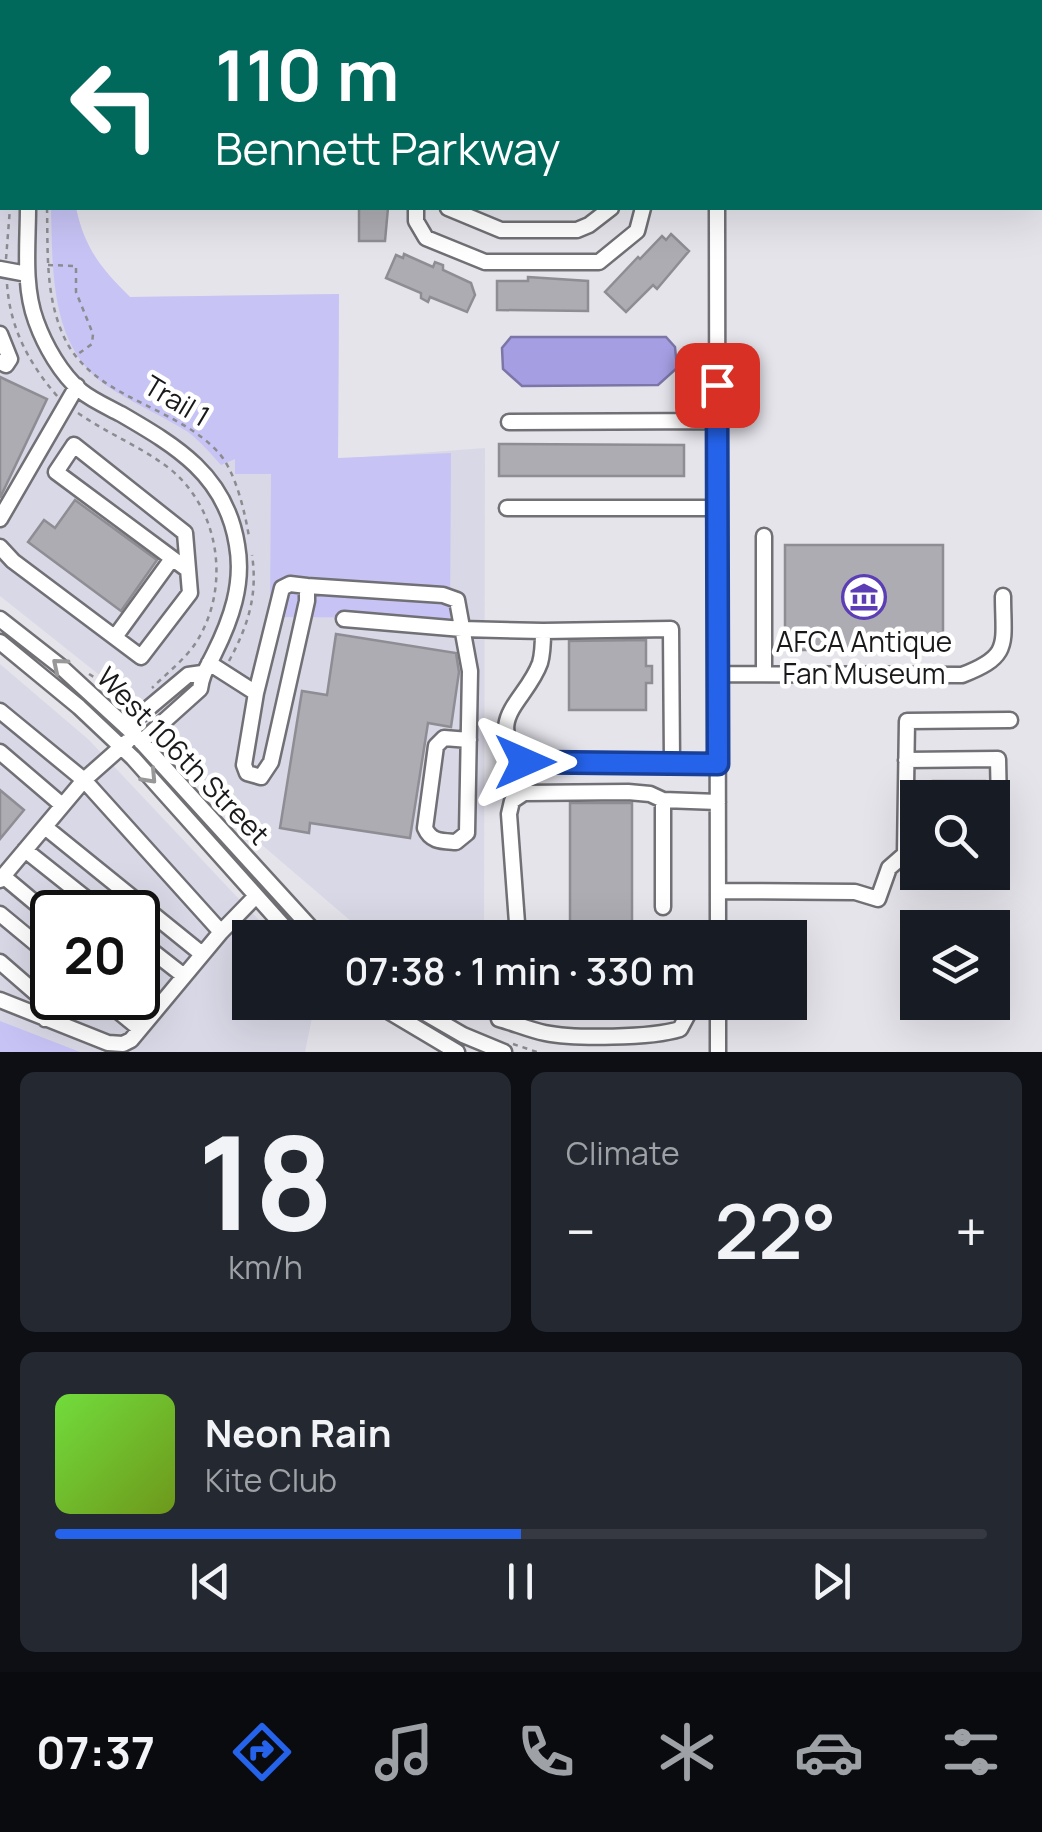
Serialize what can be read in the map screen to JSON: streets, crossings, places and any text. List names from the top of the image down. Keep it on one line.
{"streets":{"street":["West 106th Street"],"path":["Trail 1"]},"places":{"museum":["AFCA Antique Fan Museum"]},"page":{"turn":["110 m","Bennett Parkway"],"limit":"20","trip":"07:38 · 1 min · 330 m","tile":[["18","km/h"],"Climate"],"heat":["−","22°","+"],"song":["Neon Rain","Kite Club"],"tabs":"07:37"}}
